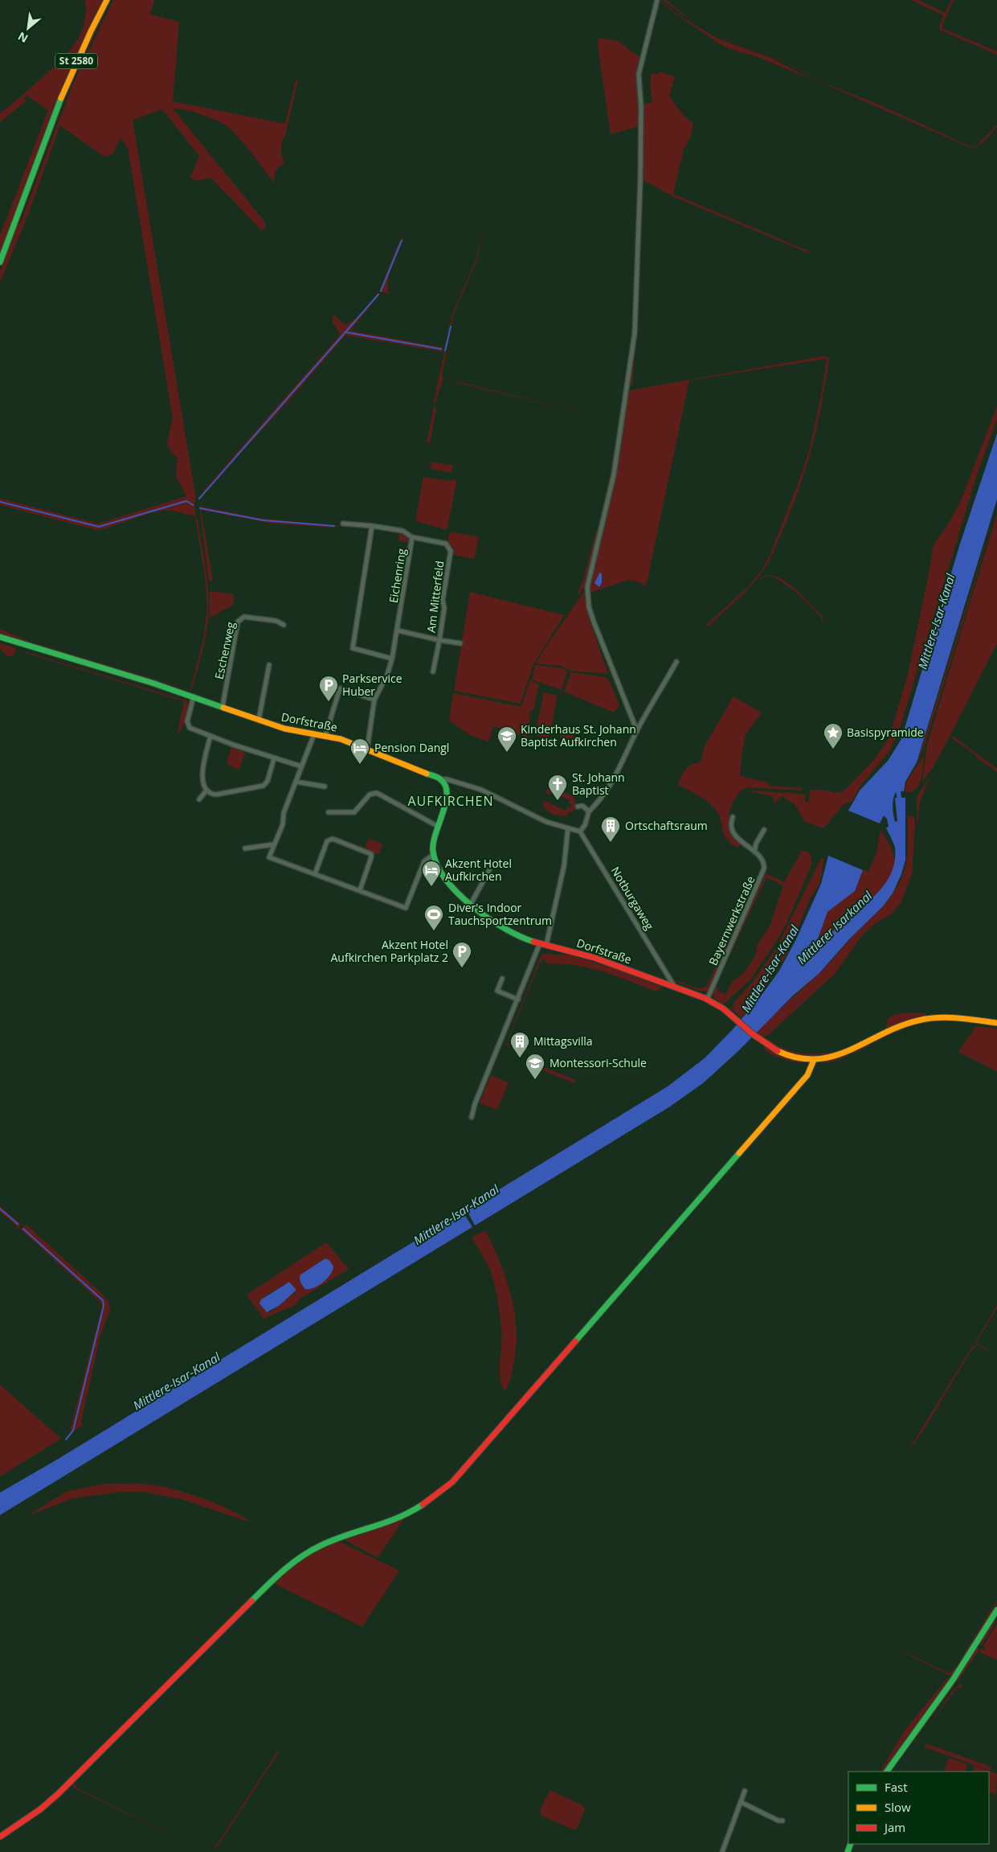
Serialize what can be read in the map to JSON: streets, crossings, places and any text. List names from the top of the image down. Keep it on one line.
{"streets":{"main road":["St 2580","Dorfstraße"],"street":["Eichenring","Am Mitterfeld","Eschenweg","Notburgaweg","Bayernwerkstraße"]},"crossings":[["Eichenring","Am Mitterfeld"],["Eichenring","Dorfstraße"],["Eschenweg","Dorfstraße"],["Dorfstraße","Notburgaweg"],["Dorfstraße","Bayernwerkstraße"]],"districts":["AUFKIRCHEN"],"water":["Mittlere-Isar-Kanal","Mittlerer Isarkanal"],"places":{"parking":["Parkservice Huber","Akzent Hotel Aufkirchen Parkplatz 2"],"place":["Basispyramide"],"school or university":["Kinderhaus St. Johann Baptist Aufkirchen","Montessori-Schule"],"hotel":["Pension Dangl","Akzent Hotel Aufkirchen"],"church":["St. Johann Baptist"],"building":["Ortschaftsraum","Mittagsvilla"],"sports":["Diver's Indoor Tauchsportzentrum"]},"legend":["Fast","Slow","Jam"],"north":"bottom left"}
